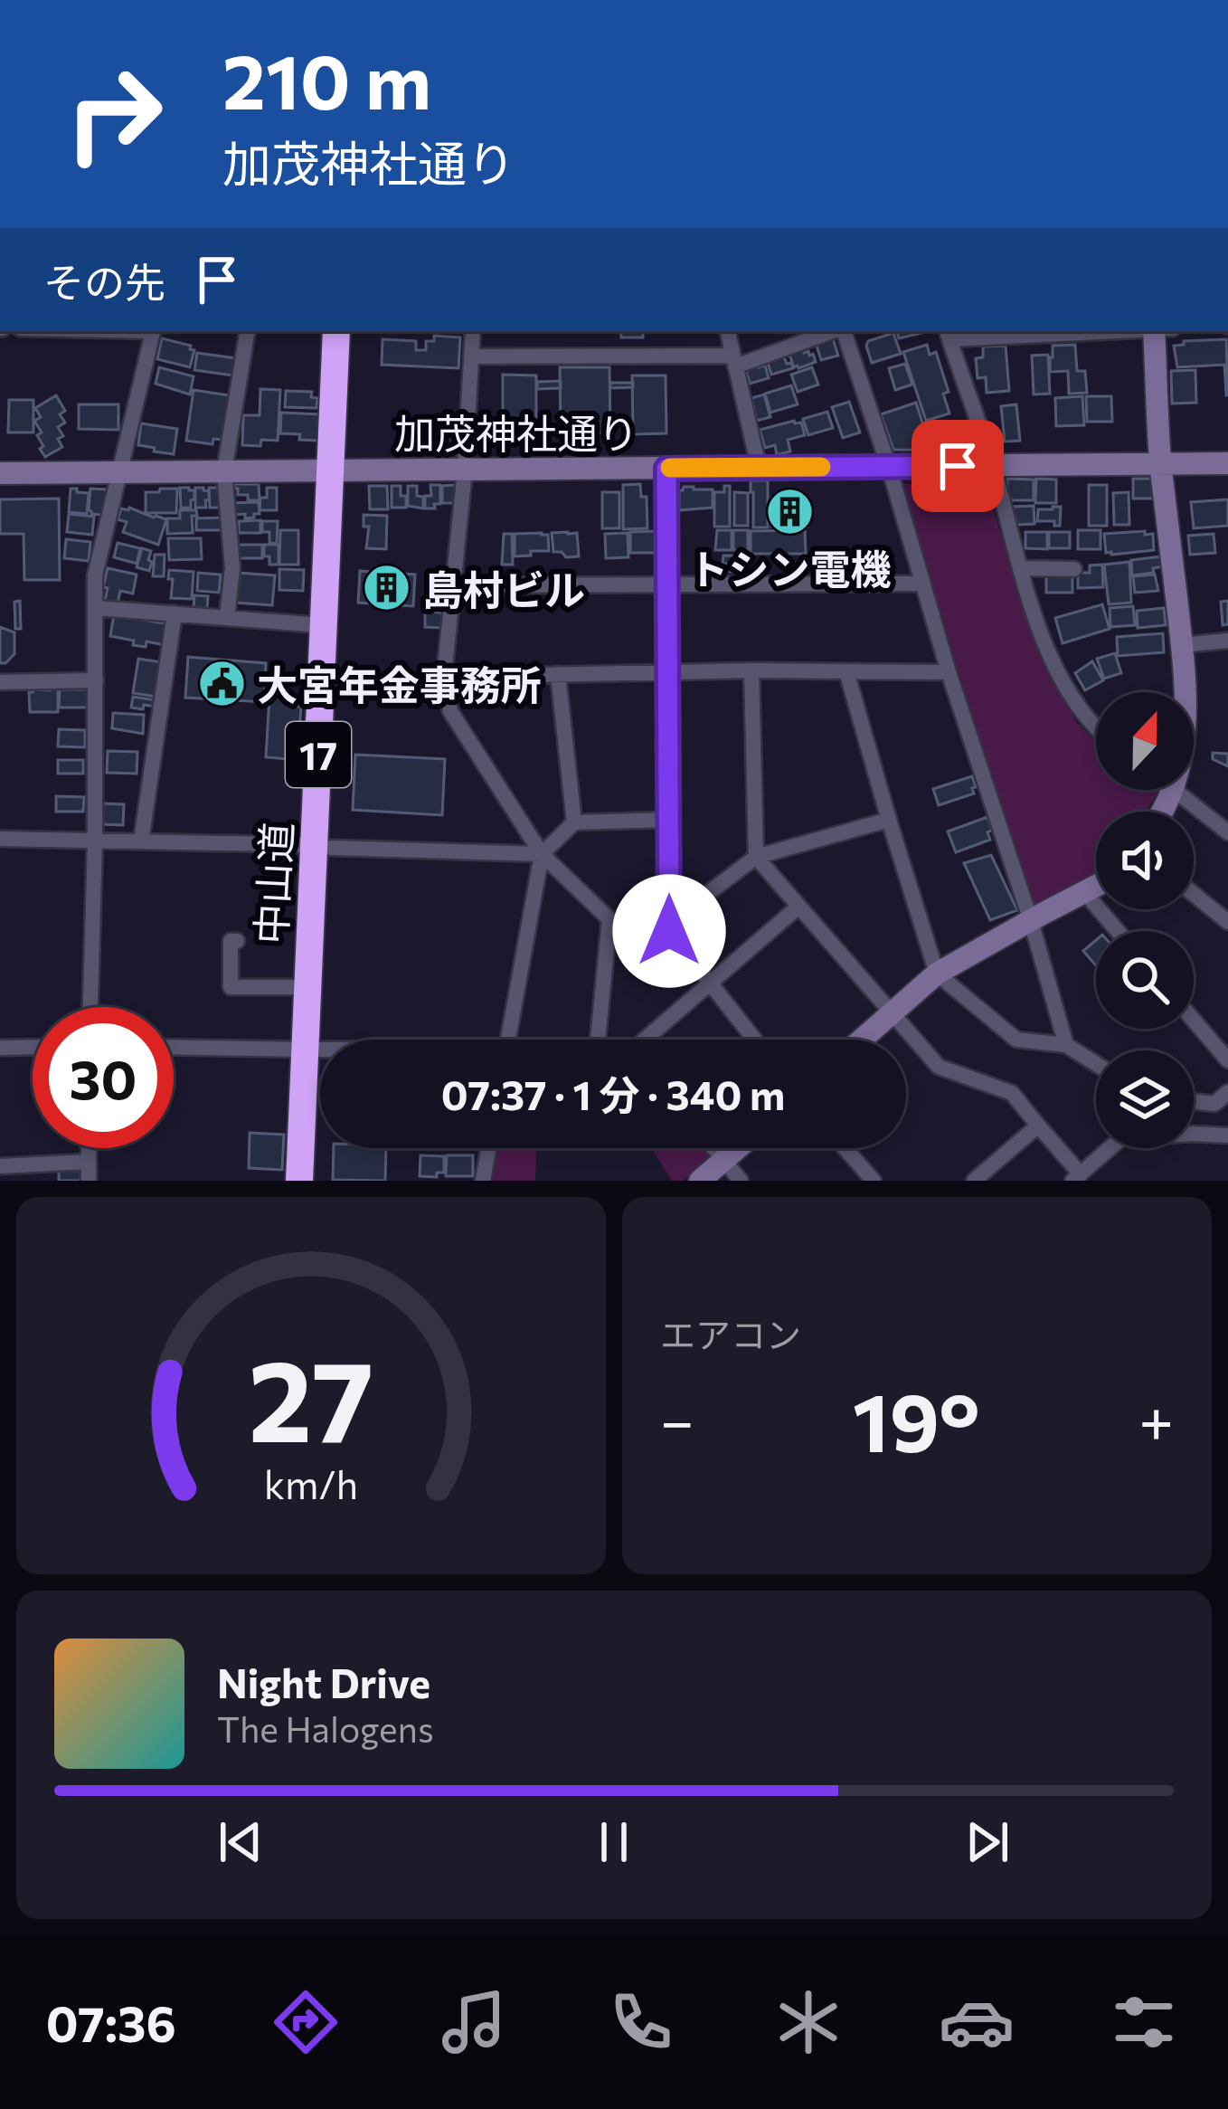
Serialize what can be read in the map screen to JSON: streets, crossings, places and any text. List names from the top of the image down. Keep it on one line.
{"streets":{"highway":["17","中山道"],"street":["加茂神社通り"]},"crossings":[["加茂神社通り","中山道"]],"places":{"building":["トシン電機","島村ビル"],"public building":["大宮年金事務所"]},"north":"top","page":{"turn":["210 m","加茂神社通り"],"then":"その先","limit":"30","trip":"07:37 · 1 分 · 340 m","tile":"エアコン","heat":["−","19°","+"],"song":["Night Drive","The Halogens"],"tabs":"07:36","gauge":["27","km/h"]}}
